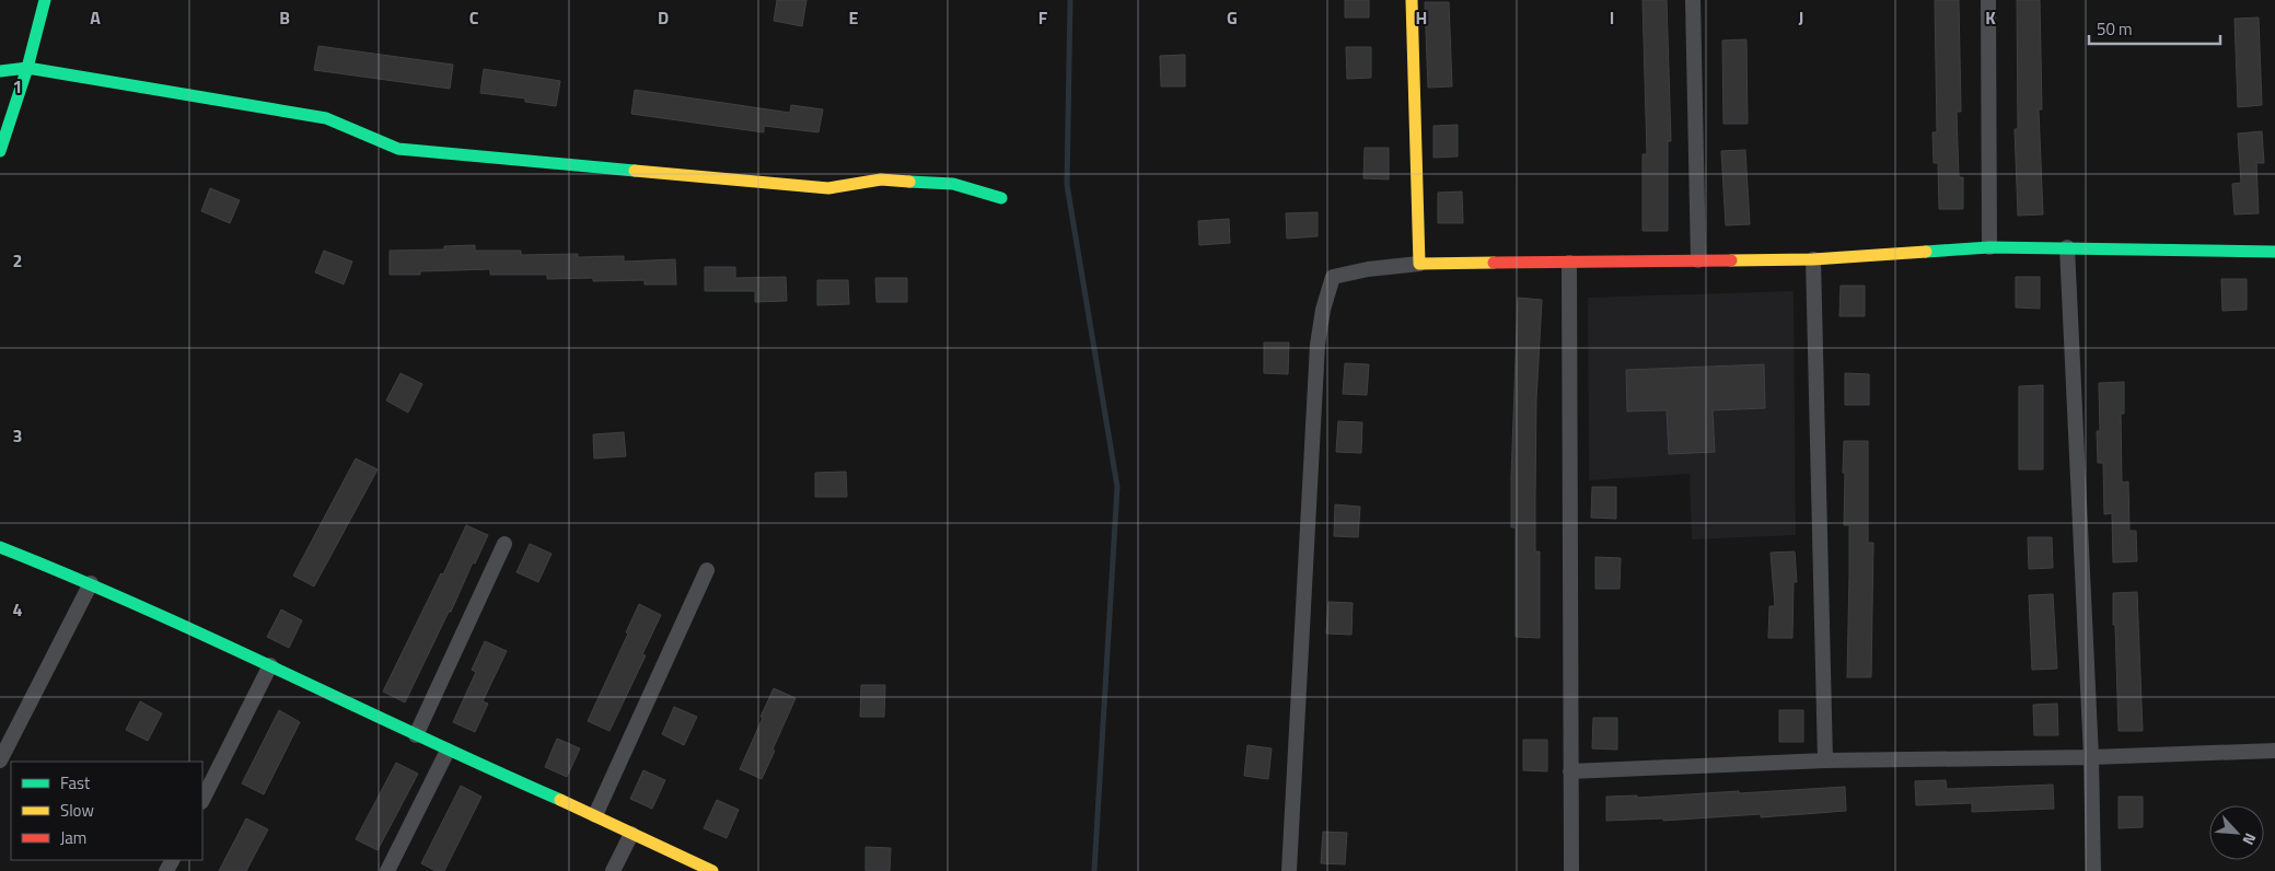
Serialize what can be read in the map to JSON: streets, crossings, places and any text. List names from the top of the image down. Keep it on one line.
{"legend":["Fast","Slow","Jam"],"scale_bar":"50 m","north":"bottom right","grid":{"columns":["A","B","C","D","E","F","G","H","I","J","K"],"rows":["1","2","3","4"]}}
